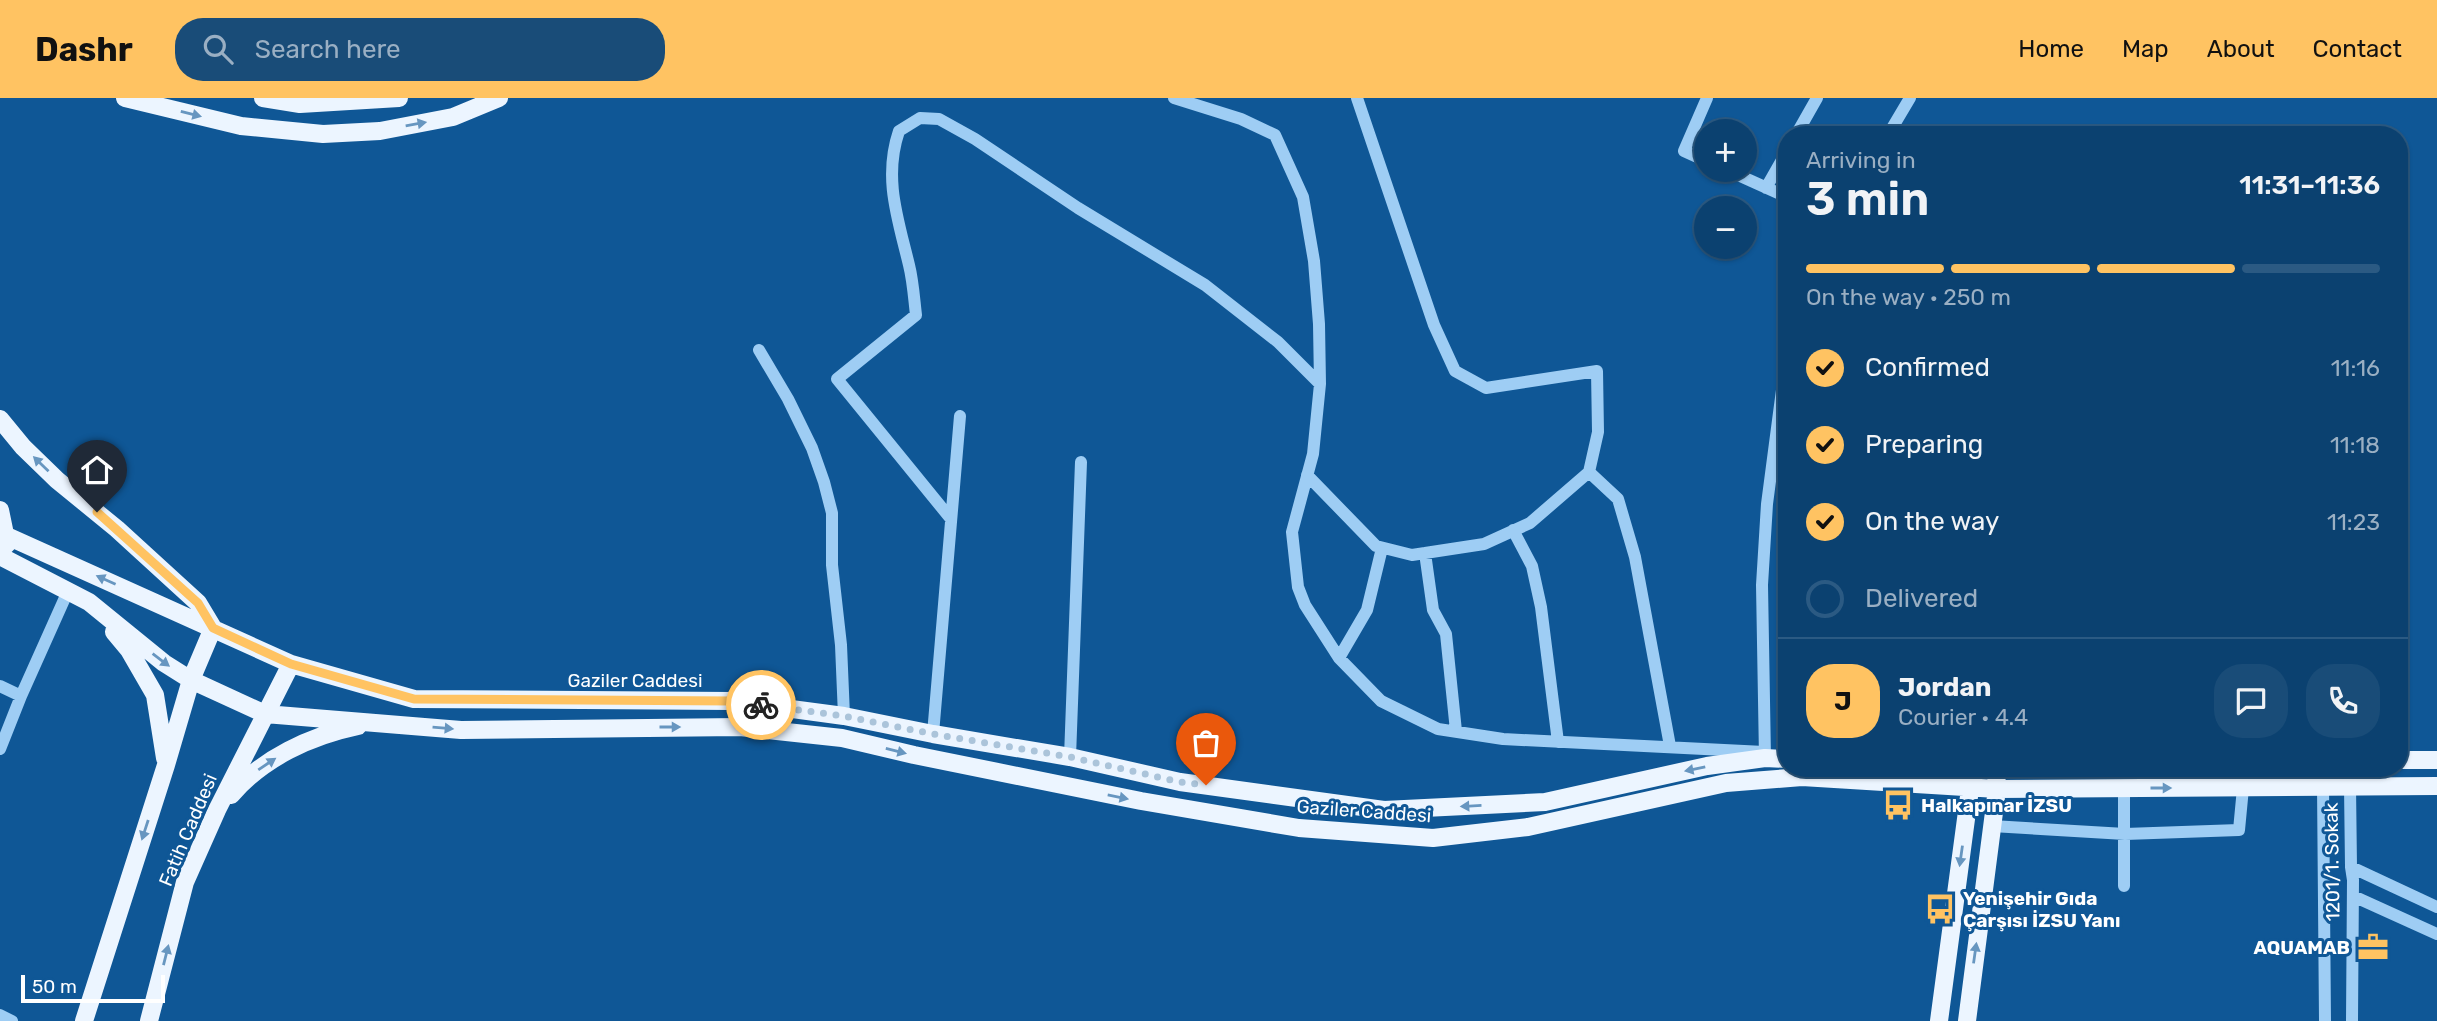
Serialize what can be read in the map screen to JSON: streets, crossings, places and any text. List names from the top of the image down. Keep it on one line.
{"streets":{"main road":["Gaziler Caddesi","Fatih Caddesi"],"street":["1201/1. Sokak"]},"crossings":[["Gaziler Caddesi","Fatih Caddesi"],["Gaziler Caddesi","1201/1. Sokak"]],"places":{"bus stop":["Halkapınar İZSU","Yenişehir Gıda Çarşısı İZSU Yanı"],"office":["AQUAMAB"]},"scale_bar":"50 m","page":{"header":"Dashr","search":"Search here","nav":["Home","Map","About","Contact"],"map_buttons":["+","−"],"heading":["3 min","Arriving in","11:31–11:36"],"panel":["Jordan","Courier · 4.4"],"bar":"On the way · 250 m","list":[["Confirmed","11:16"],["Preparing","11:18"],["On the way","11:23"],"Delivered"],"round":"J","scale":"50 m"}}
